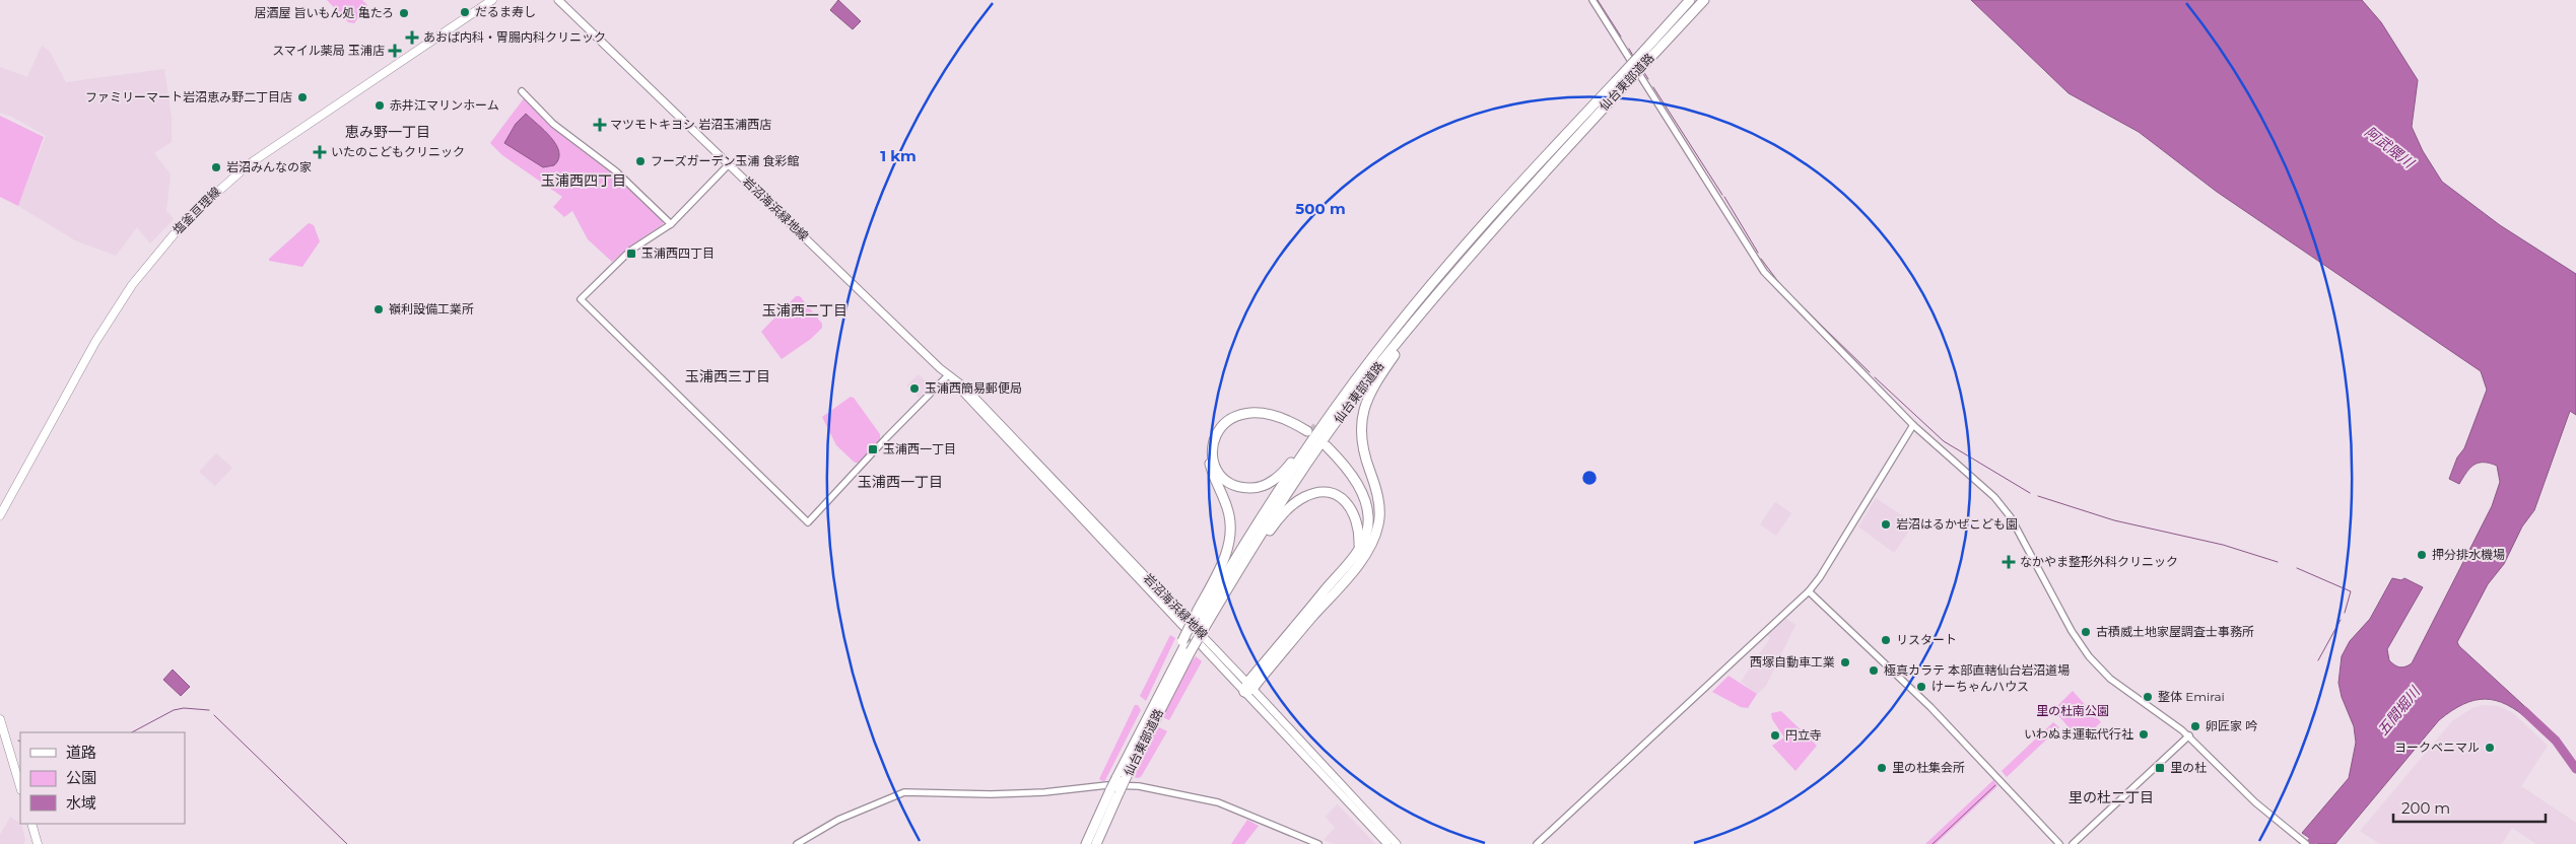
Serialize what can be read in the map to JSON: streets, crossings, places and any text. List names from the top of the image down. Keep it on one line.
{"streets":{"highway":["仙台東部道路"],"main road":["岩沼海浜緑地線","塩釜亘理線"]},"districts":["恵み野一丁目","玉浦西四丁目","玉浦西二丁目","玉浦西三丁目","玉浦西一丁目","里の杜二丁目"],"water":["阿武隈川","五間堀川"],"parks":["里の杜南公園"],"places":{"other":["だるま寿し","居酒屋 旨いもん処 亀たろ","ファミリーマート岩沼恵み野二丁目店","赤井江マリンホーム","フーズガーデン玉浦 食彩館","岩沼みんなの家","嶺利設備工業所","玉浦西簡易郵便局","岩沼はるかぜこども園","押分排水機場","古積威土地家屋調査士事務所","リスタート","西塚自動車工業","極真カラテ 本部直轄仙台岩沼道場","けーちゃんハウス","整体 Emirai","卵匠家 吟","いわぬま運転代行社","円立寺","ヨークベニマル","里の杜集会所"],"health":["あおば内科・胃腸内科クリニック","スマイル薬局 玉浦店","マツモトキヨシ 岩沼玉浦西店","いたのこどもクリニック","なかやま整形外科クリニック"],"transit":["玉浦西四丁目","玉浦西一丁目","里の杜"]},"legend":["道路","公園","水域"],"scale_bar":"200 m","rings":["1 km","500 m"]}
